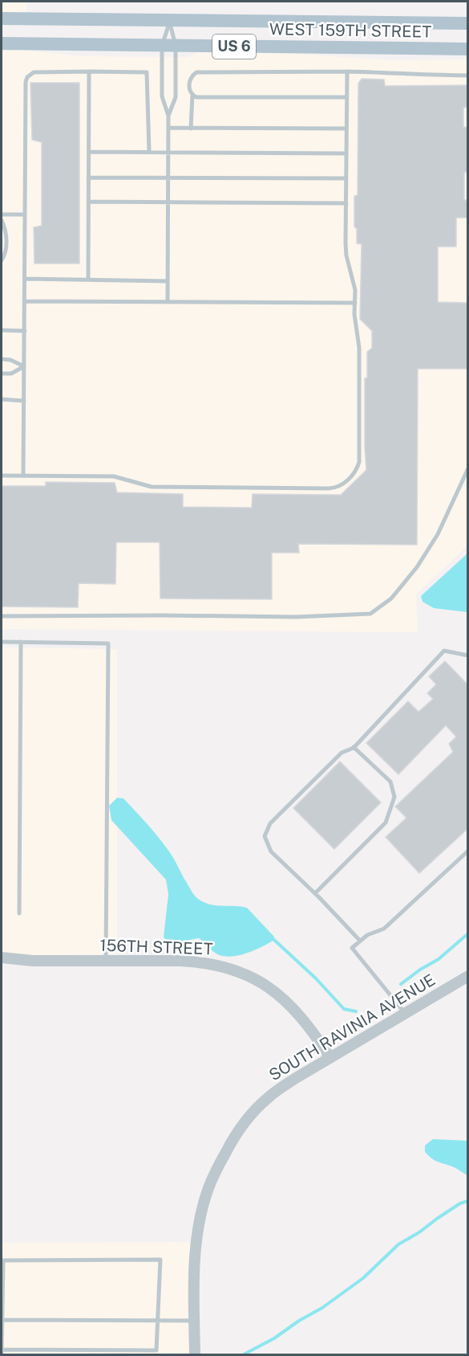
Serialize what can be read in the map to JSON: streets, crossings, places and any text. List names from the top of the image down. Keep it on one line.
{"streets":{"main road":["WEST 159TH STREET","US 6"],"street":["156TH STREET","SOUTH RAVINIA AVENUE"]},"crossings":[["156TH STREET","SOUTH RAVINIA AVENUE"]]}
